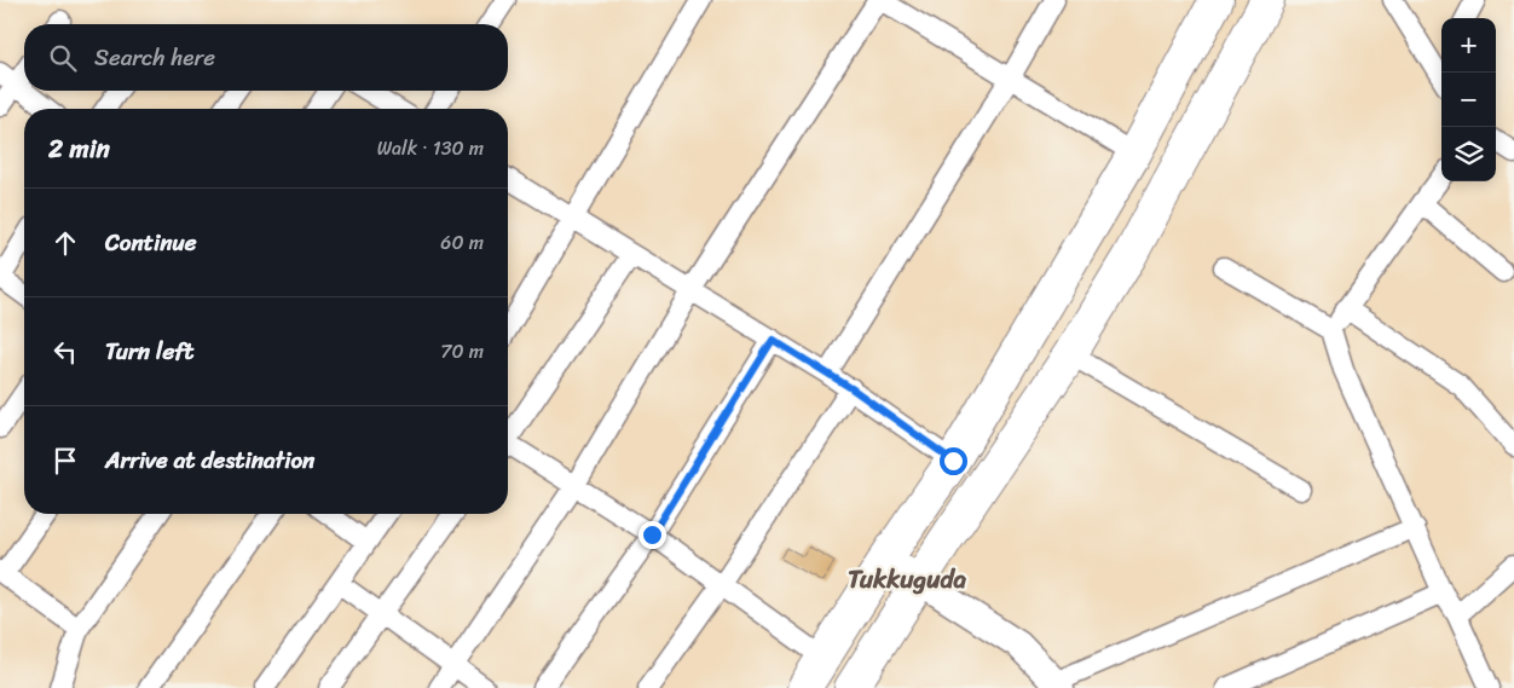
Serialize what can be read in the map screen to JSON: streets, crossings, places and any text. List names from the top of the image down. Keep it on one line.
{"districts":["Tukkuguda"],"page":{"map_buttons":["+","−"],"search":"Search here","heading":["2 min","Walk · 130 m"],"list":[["Continue","60 m"],["Turn left","70 m"],"Arrive at destination"]}}
